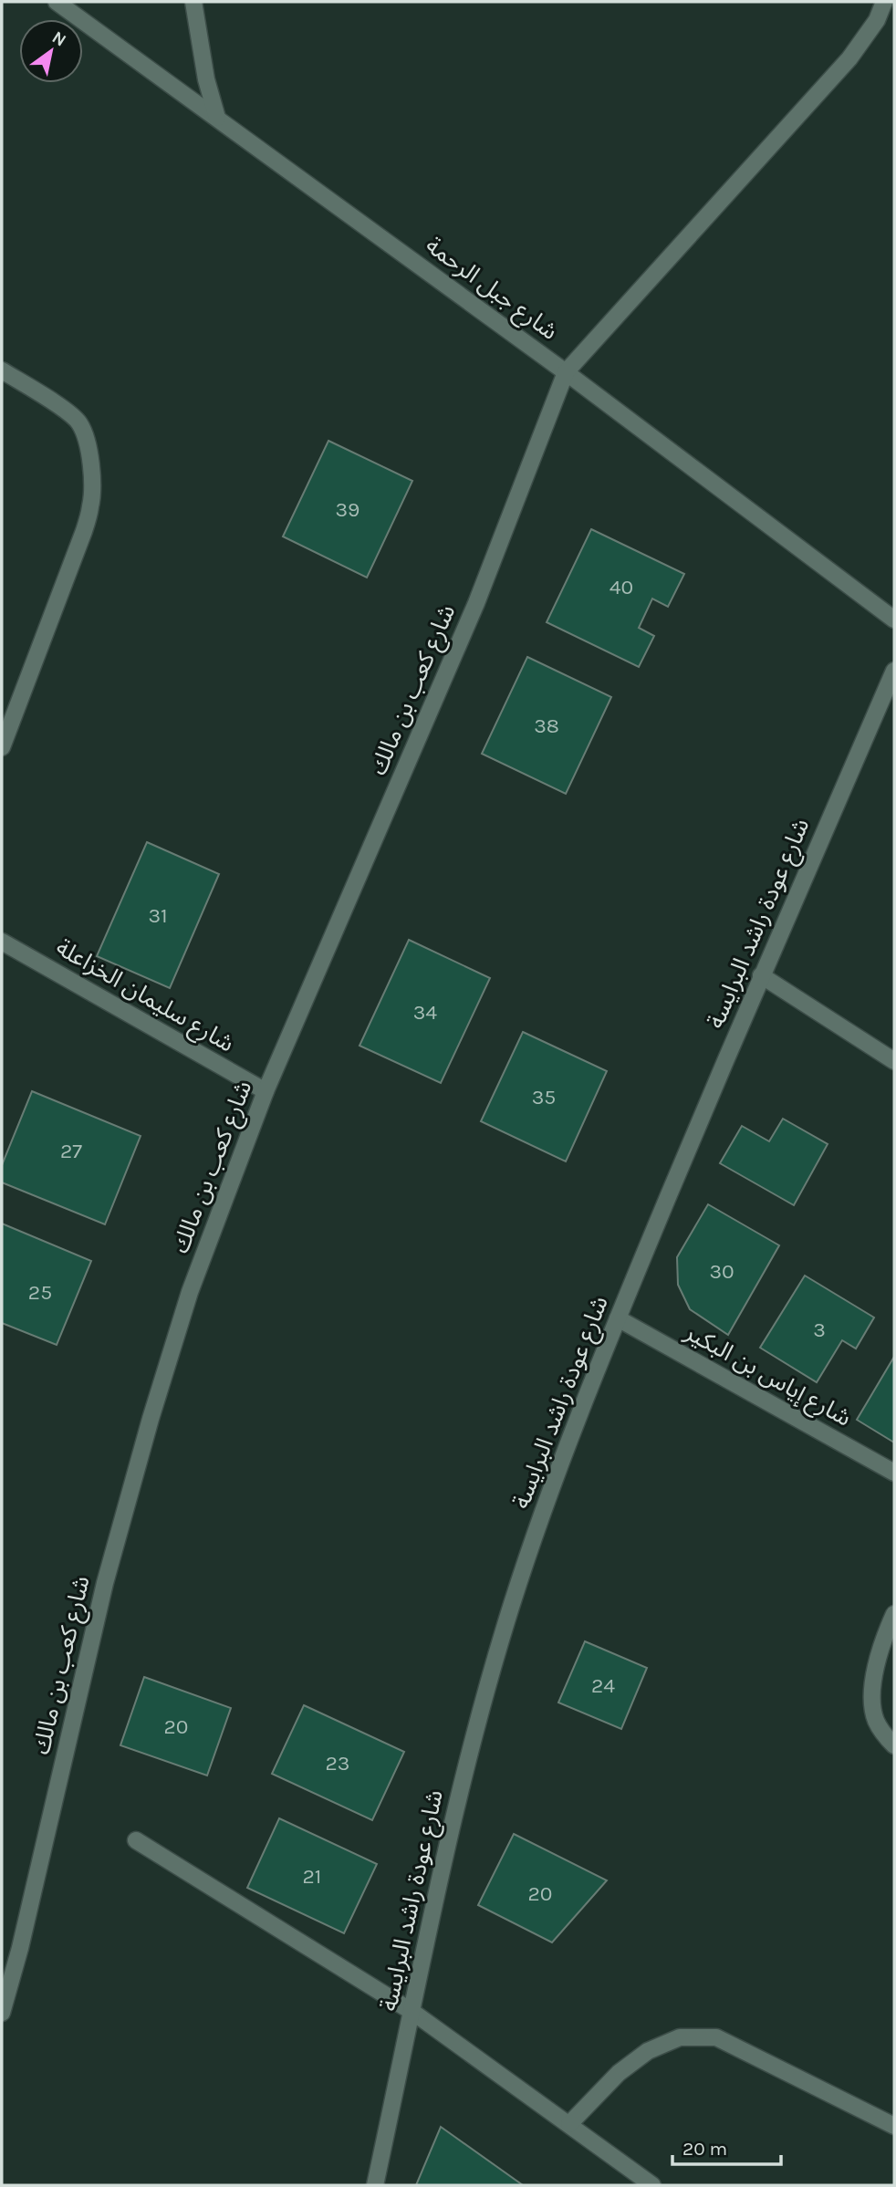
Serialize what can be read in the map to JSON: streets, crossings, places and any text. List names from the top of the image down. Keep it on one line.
{"streets":{"street":["شارع جبل الرحمة","شارع كعب بن مالك","شارع عودة راشد البرايسة","شارع سليمان الخزاعلة","شارع إياس بن البكير"]},"crossings":[["شارع جبل الرحمة","شارع كعب بن مالك"],["شارع كعب بن مالك","شارع سليمان الخزاعلة"],["شارع عودة راشد البرايسة","شارع إياس بن البكير"]],"house_numbers":["39","40","38","31","34","35","27","30","25","3","24","20","23","21","20"],"scale_bar":"20 m","north":"top right"}
